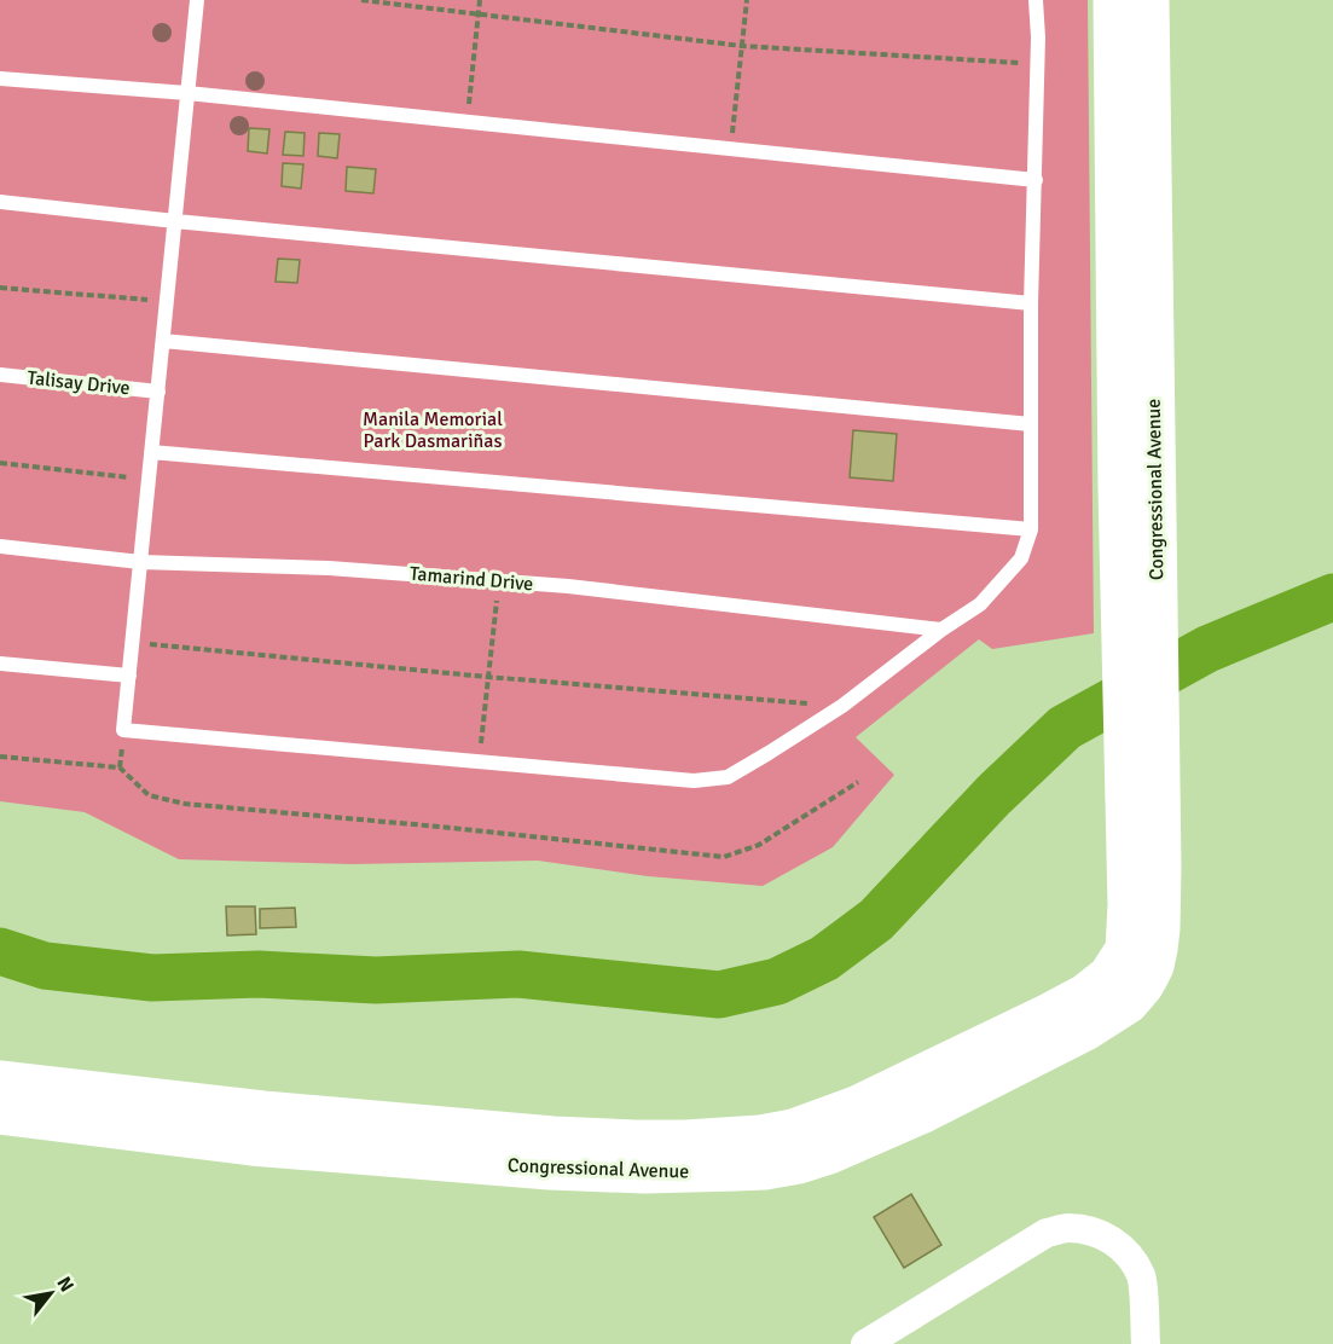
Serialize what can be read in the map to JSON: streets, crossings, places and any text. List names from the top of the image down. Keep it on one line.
{"streets":{"main road":["Congressional Avenue"],"lane":["Talisay Drive","Tamarind Drive"]},"parks":["Manila Memorial Park Dasmariñas"],"north":"top right"}
